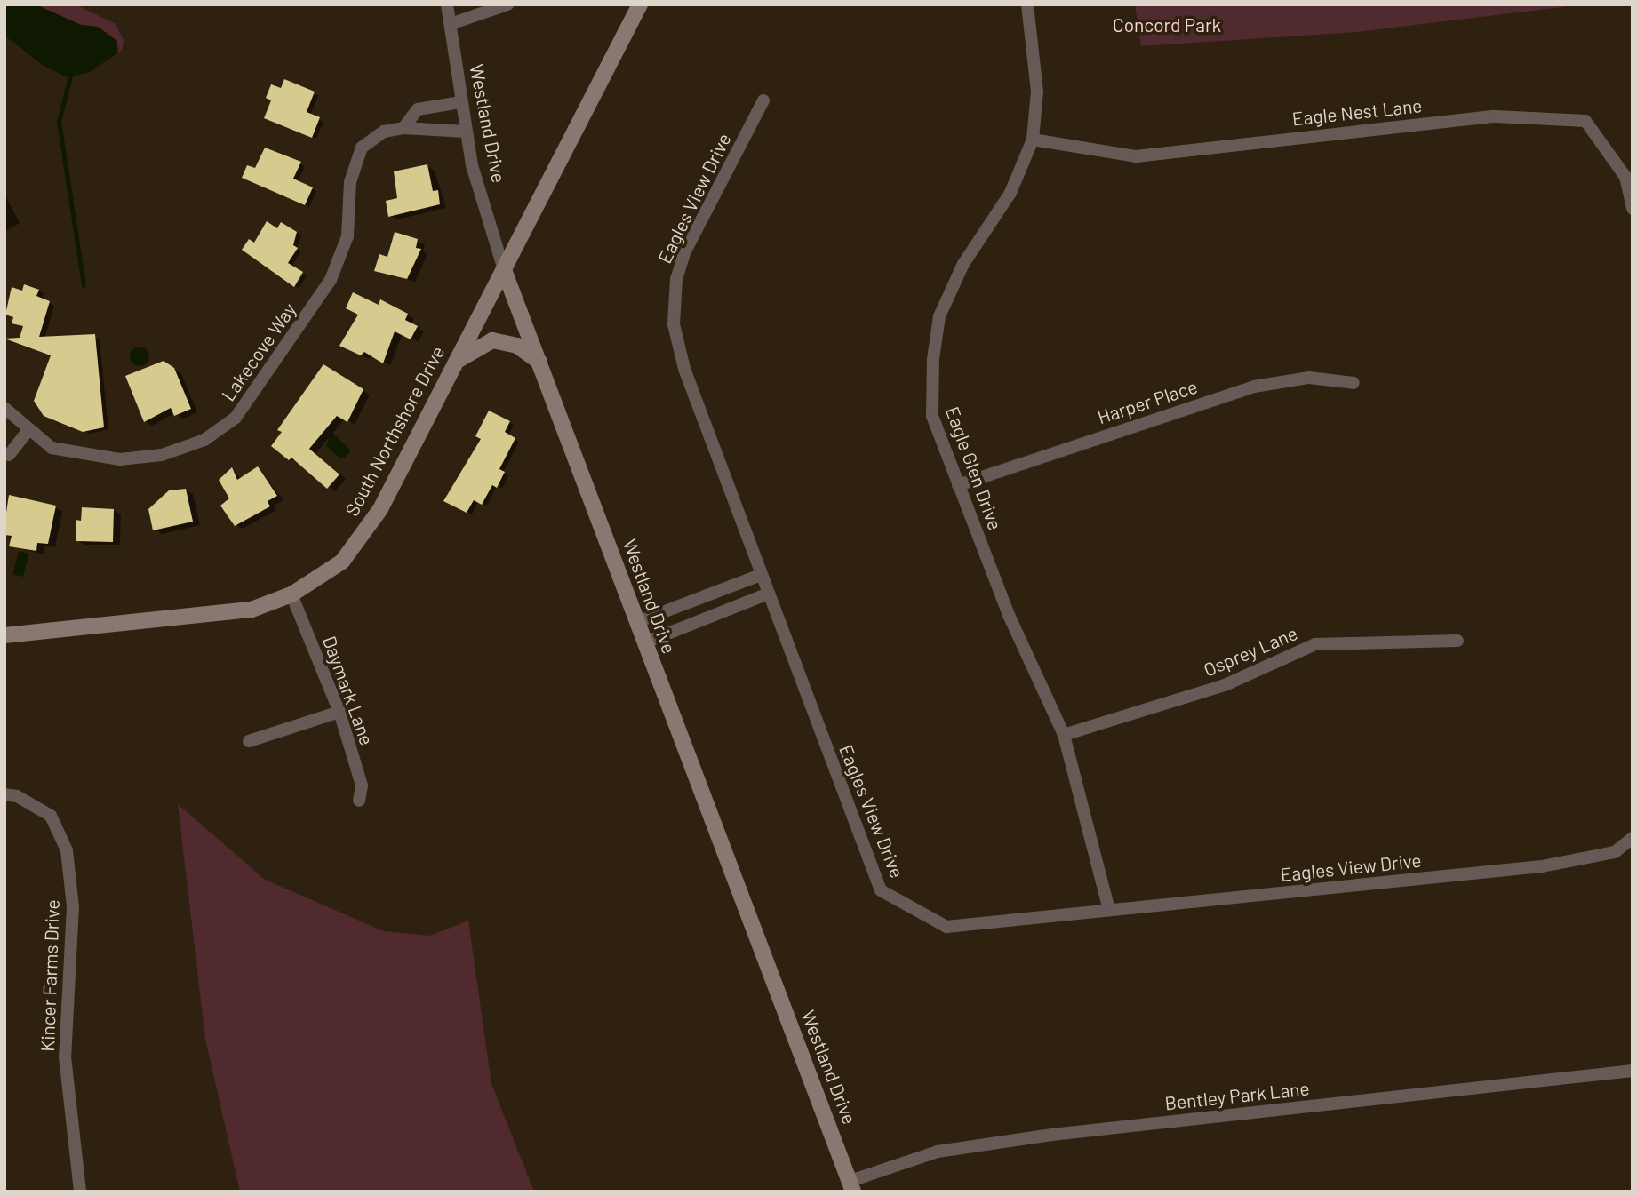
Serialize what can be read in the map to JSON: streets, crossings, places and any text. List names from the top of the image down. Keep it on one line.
{"streets":{"main road":["Westland Drive","South Northshore Drive"],"street":["Eagle Nest Lane","Eagles View Drive","Lakecove Way","Harper Place","Eagle Glen Drive","Osprey Lane","Daymark Lane","Kincer Farms Drive","Bentley Park Lane"]},"crossings":[["Eagle Nest Lane","Eagle Glen Drive"],["Westland Drive","Lakecove Way"],["Westland Drive","South Northshore Drive"],["Westland Drive","Bentley Park Lane"],["Eagles View Drive","Eagle Glen Drive"],["Harper Place","Eagle Glen Drive"],["South Northshore Drive","Daymark Lane"],["Eagle Glen Drive","Osprey Lane"]],"parks":["Concord Park"]}
